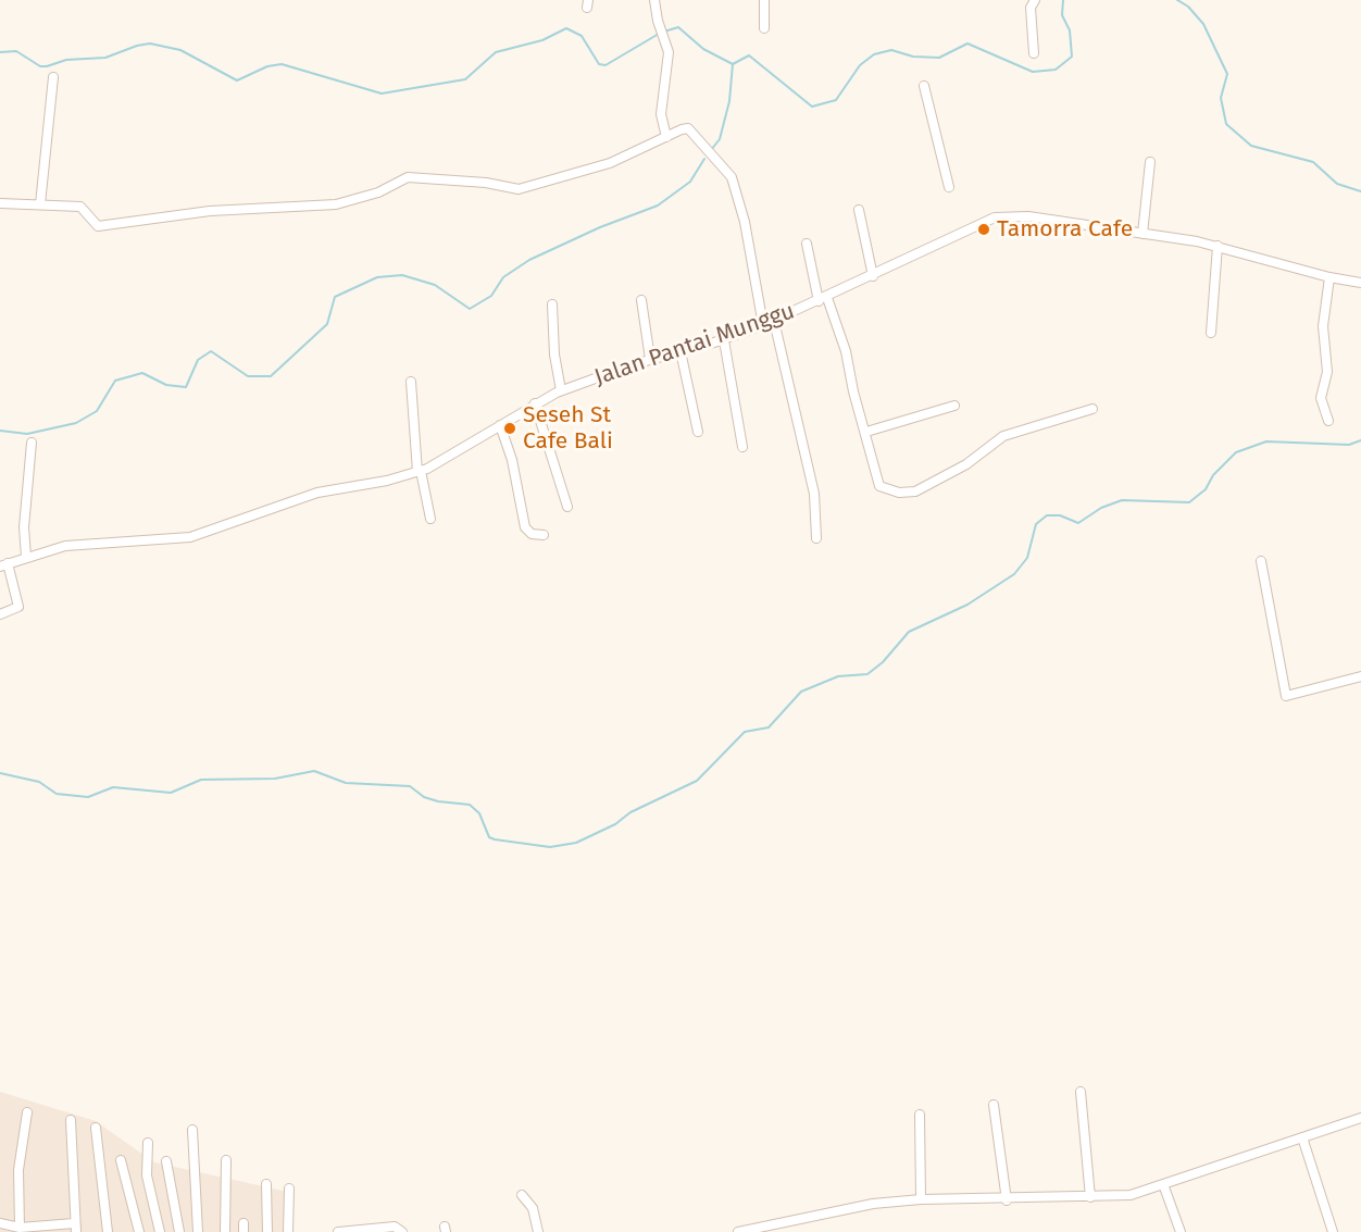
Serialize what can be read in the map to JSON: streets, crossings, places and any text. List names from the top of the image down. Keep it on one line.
{"streets":{"street":["Jalan Pantai Munggu"]},"places":["Tamorra Cafe","Seseh St Cafe Bali"]}
